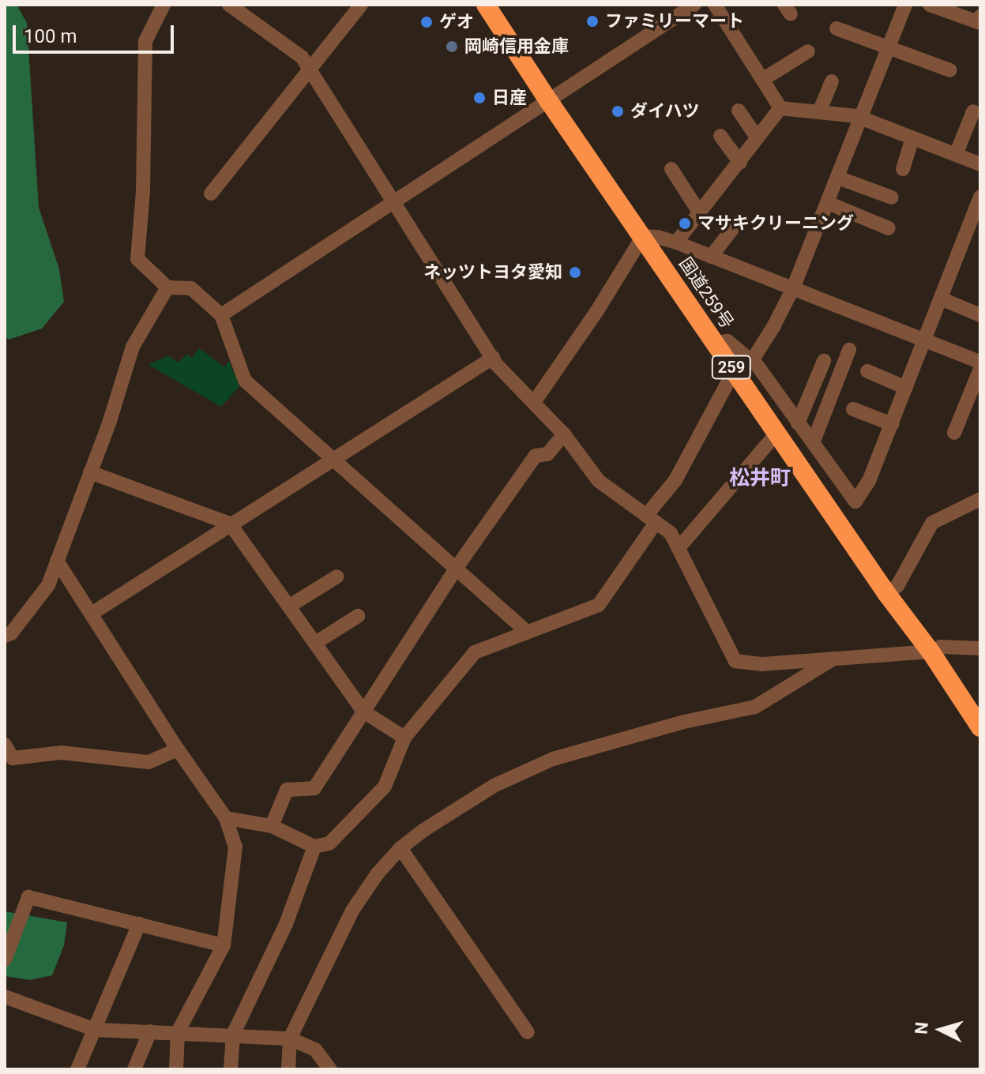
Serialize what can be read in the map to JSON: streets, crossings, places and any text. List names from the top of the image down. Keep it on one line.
{"streets":{"highway":["国道259号","259"]},"districts":["松井町"],"places":["ファミリーマート","ゲオ","岡崎信用金庫","日産","ダイハツ","マサキクリーニング","ネッツトヨタ愛知"],"scale_bar":"100 m","north":"left"}
